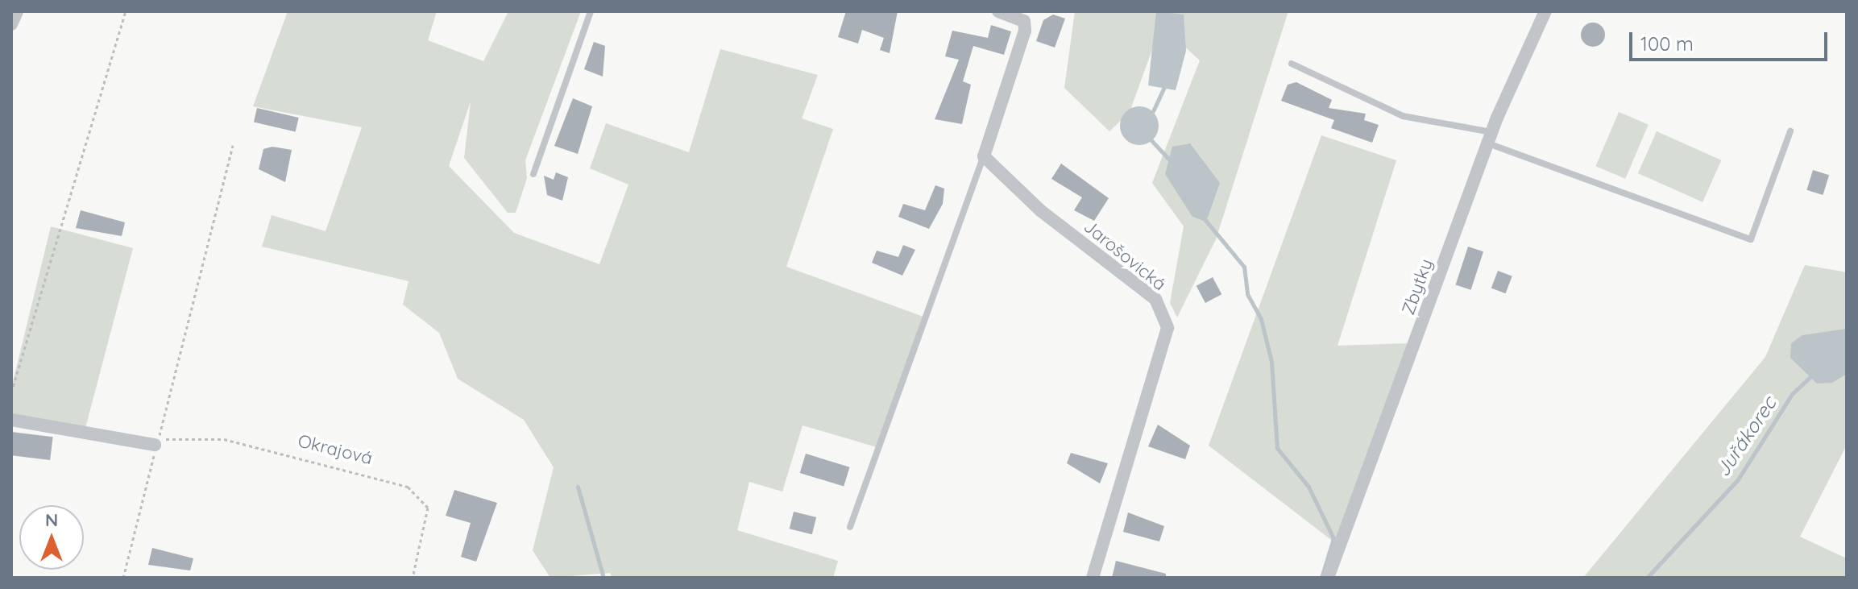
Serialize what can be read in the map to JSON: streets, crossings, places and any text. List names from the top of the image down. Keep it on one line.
{"streets":{"street":["Jarošovická","Zbytky"],"path":["Okrajová"]},"water":["Juřákorec"],"scale_bar":"100 m","north":"top"}
